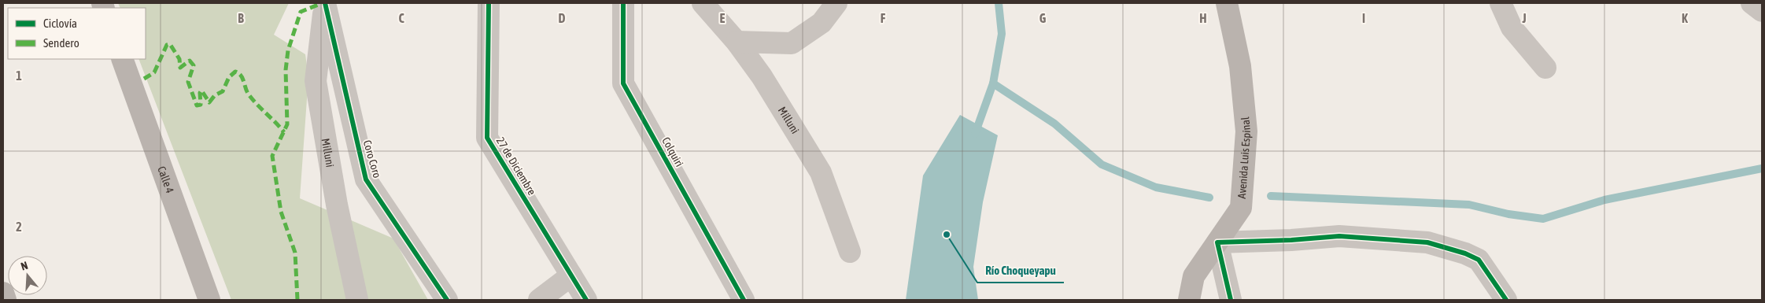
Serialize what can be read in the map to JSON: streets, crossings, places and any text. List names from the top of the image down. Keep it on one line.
{"streets":{"street":["Milluni","Colquiri","Avenida Luis Espinal","Coro Coro","27 de Diciembre","Calle 4"]},"crossings":[["Milluni","Coro Coro"]],"places":["Río Choqueyapu"],"legend":["Ciclovía","Sendero"],"north":"top","grid":{"columns":["B","C","D","E","F","G","H","I","J","K"],"rows":["1","2"]}}
